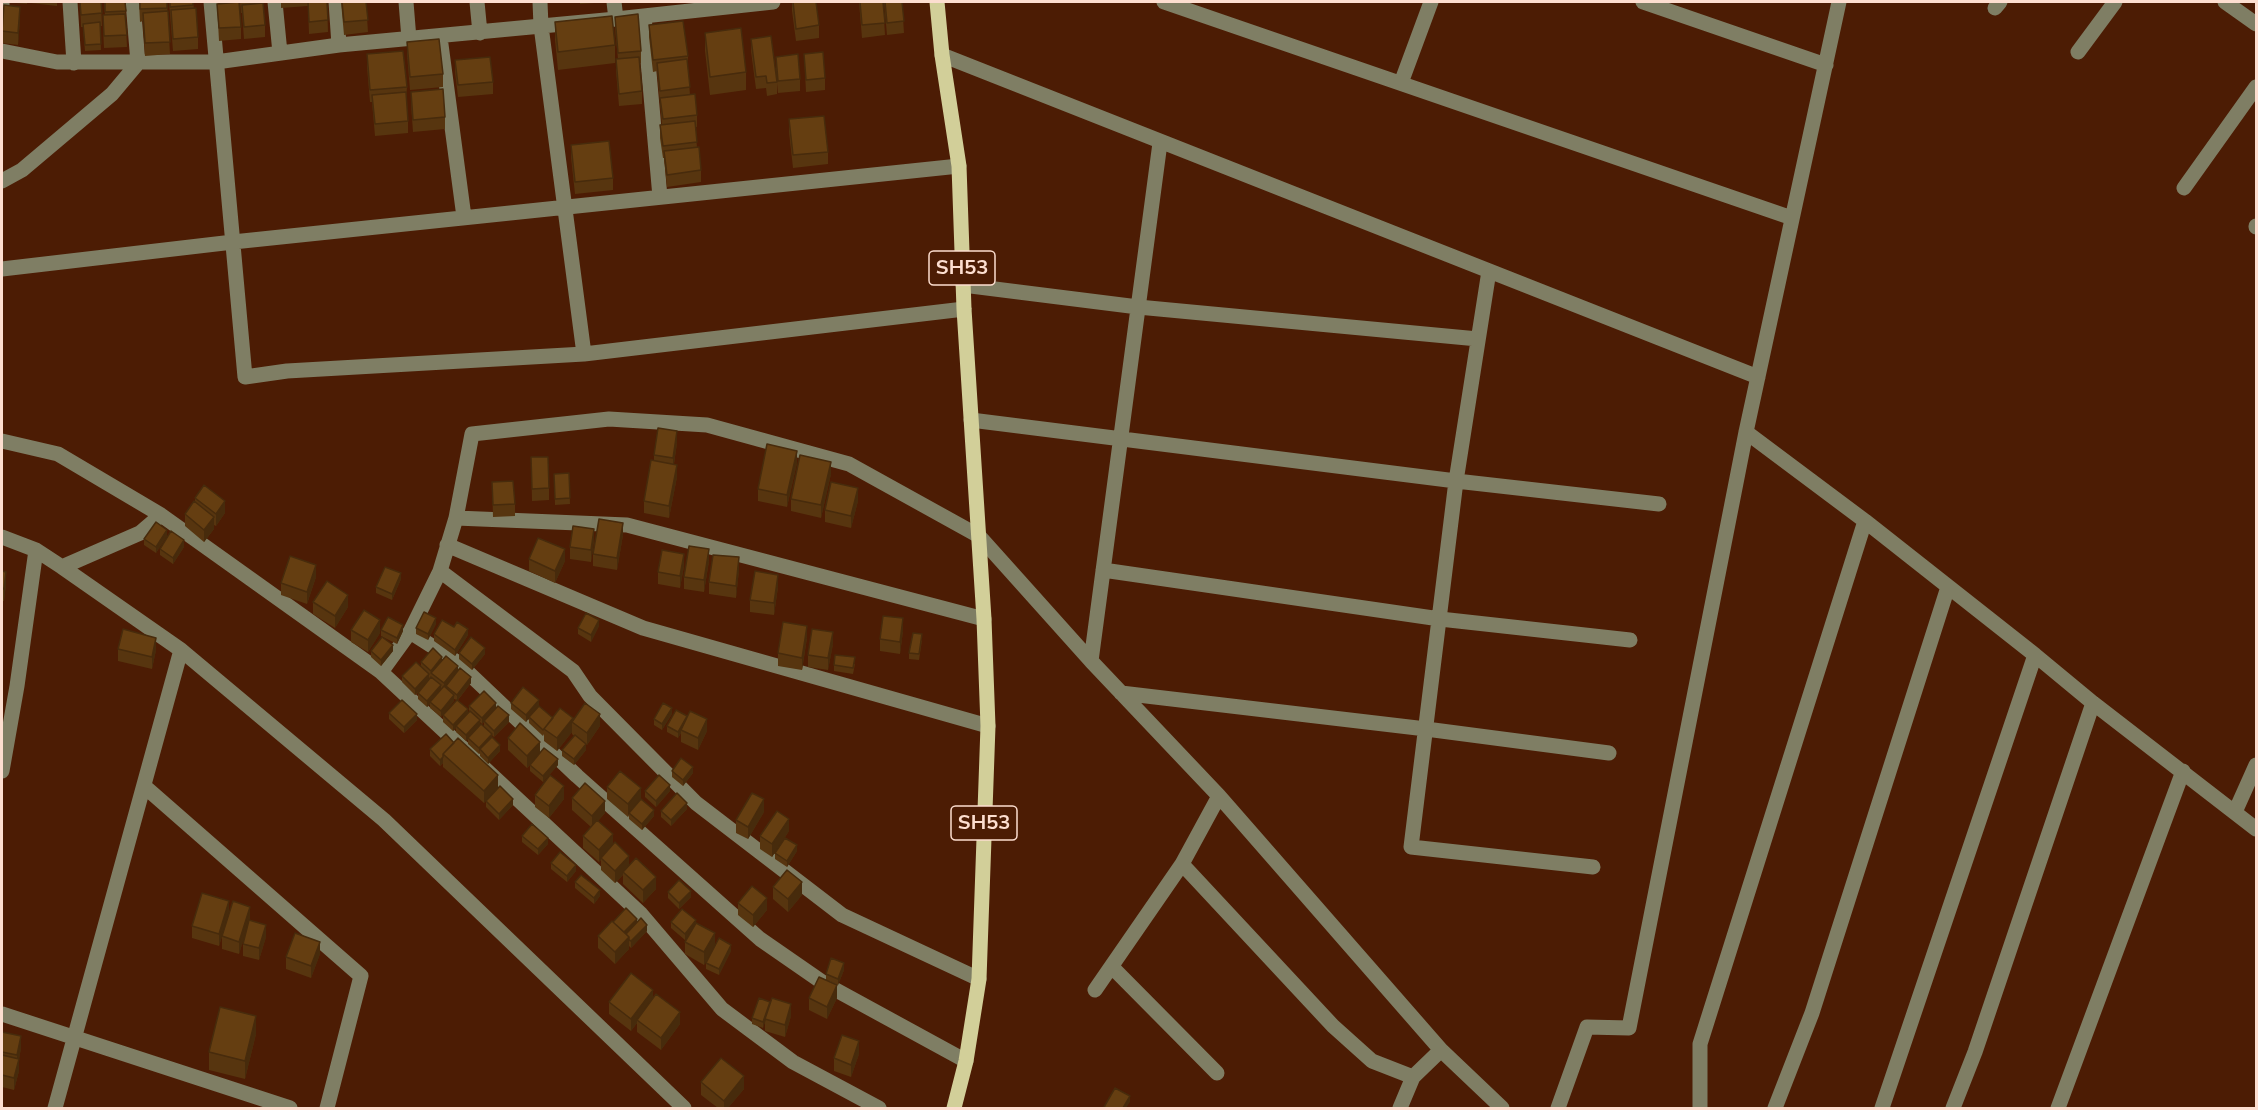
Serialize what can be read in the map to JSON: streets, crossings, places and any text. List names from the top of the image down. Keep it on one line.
{"streets":{"main road":["SH53"]}}
